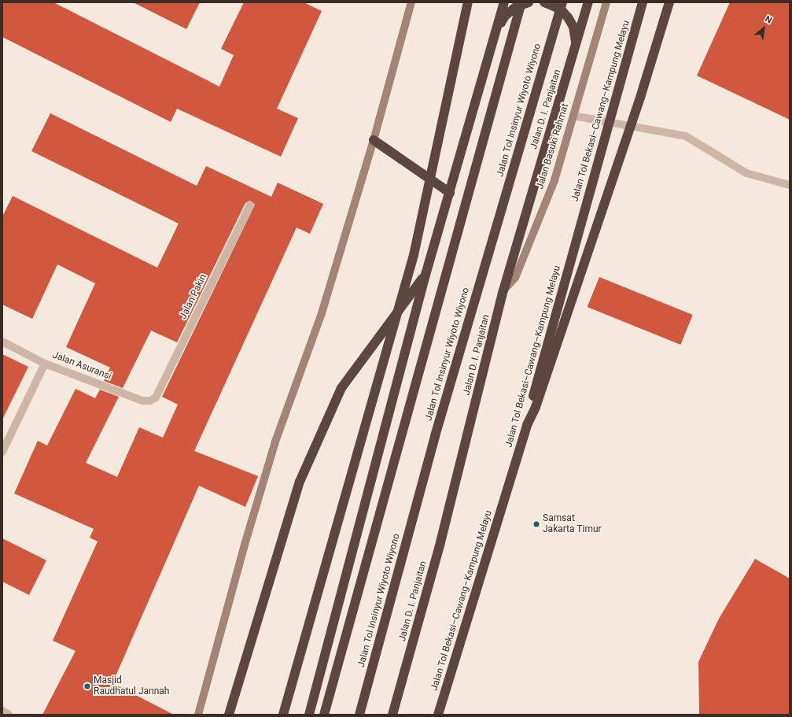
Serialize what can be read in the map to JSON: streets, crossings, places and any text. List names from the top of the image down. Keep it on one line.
{"streets":{"highway":["Jalan D. I. Panjaitan","Jalan Tol Insinyur Wiyoto Wiyono","Jalan Tol Bekasi–Cawang–Kampung Melayu"],"street":["Jalan Basuki Rahmat","Jalan Pakin","Jalan Asuransi"]},"crossings":[["Jalan D. I. Panjaitan","Jalan Basuki Rahmat"],["Jalan Pakin","Jalan Asuransi"]],"places":["Samsat Jakarta Timur","Masjid Raudhatul Jannah"],"north":"top right"}
